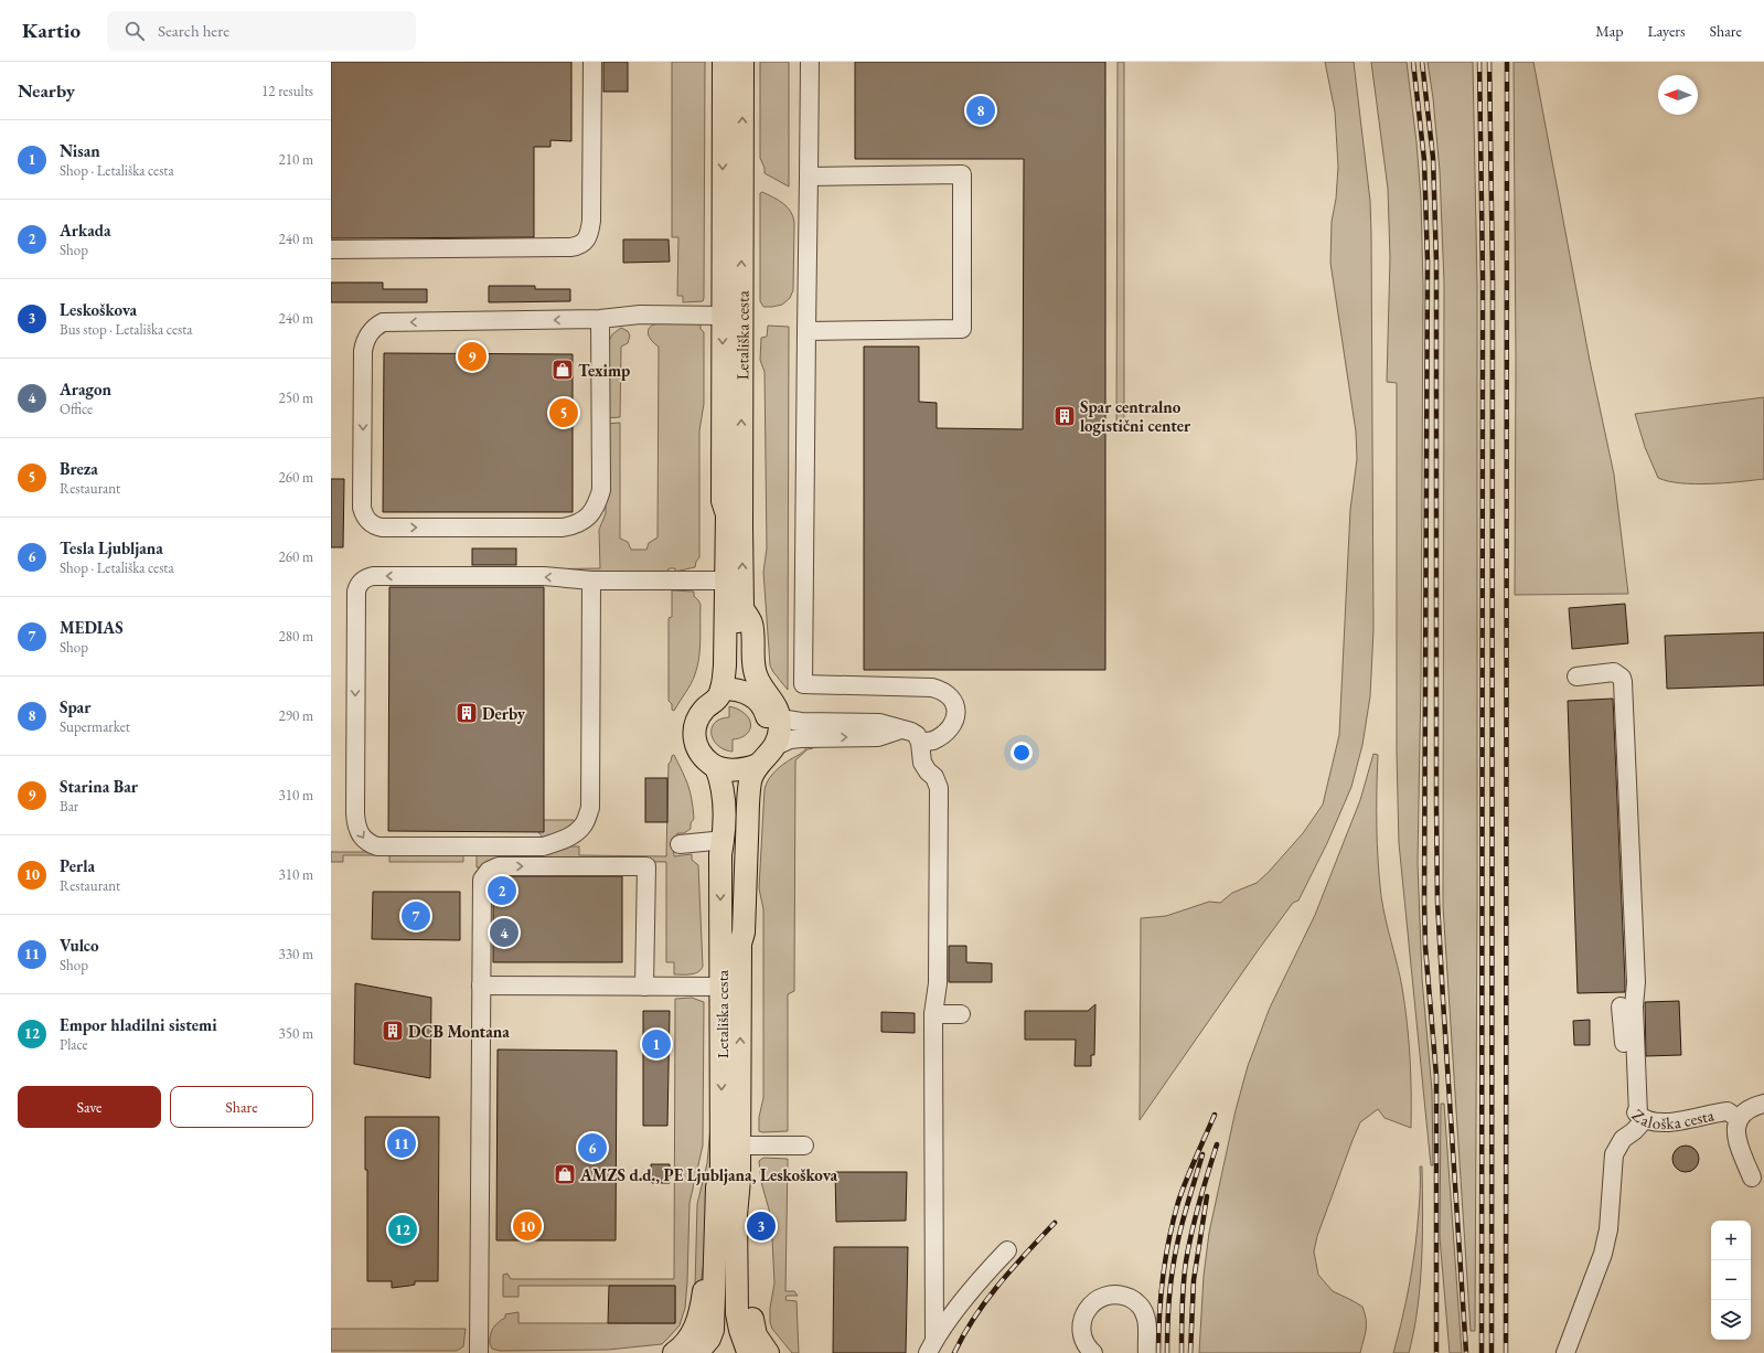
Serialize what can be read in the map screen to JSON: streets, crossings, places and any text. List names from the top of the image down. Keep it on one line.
{"streets":{"main road":["Letališka cesta"],"street":["Zaloška cesta"]},"places":{"shop":["Teximp","AMZS d.d., PE Ljubljana, Leskoškova"],"building":["Spar centralno logistični center","Derby","DCB Montana"]},"north":"left","page":{"header":"Kartio","search":"Search here","nav":["Map","Layers","Share"],"heading":["Nearby","12 results"],"pins":["8","9","5","2","7","4","1","11","6","3","10","12"],"list":[{"mark":"1","name":"Nisan","note":"Shop · Letališka cesta","value":"210 m"},{"mark":"2","name":"Arkada","note":"Shop","value":"240 m"},{"mark":"3","name":"Leskoškova","note":"Bus stop · Letališka cesta","value":"240 m"},{"mark":"4","name":"Aragon","note":"Office","value":"250 m"},{"mark":"5","name":"Breza","note":"Restaurant","value":"260 m"},{"mark":"6","name":"Tesla Ljubljana","note":"Shop · Letališka cesta","value":"260 m"},{"mark":"7","name":"MEDIAS","note":"Shop","value":"280 m"},{"mark":"8","name":"Spar","note":"Supermarket","value":"290 m"},{"mark":"9","name":"Starina Bar","note":"Bar","value":"310 m"},{"mark":"10","name":"Perla","note":"Restaurant","value":"310 m"},{"mark":"11","name":"Vulco","note":"Shop","value":"330 m"},{"mark":"12","name":"Empor hladilni sistemi","note":"Place","value":"350 m"}],"buttons":["Save","Share"],"map_buttons":["+","−"]}}
